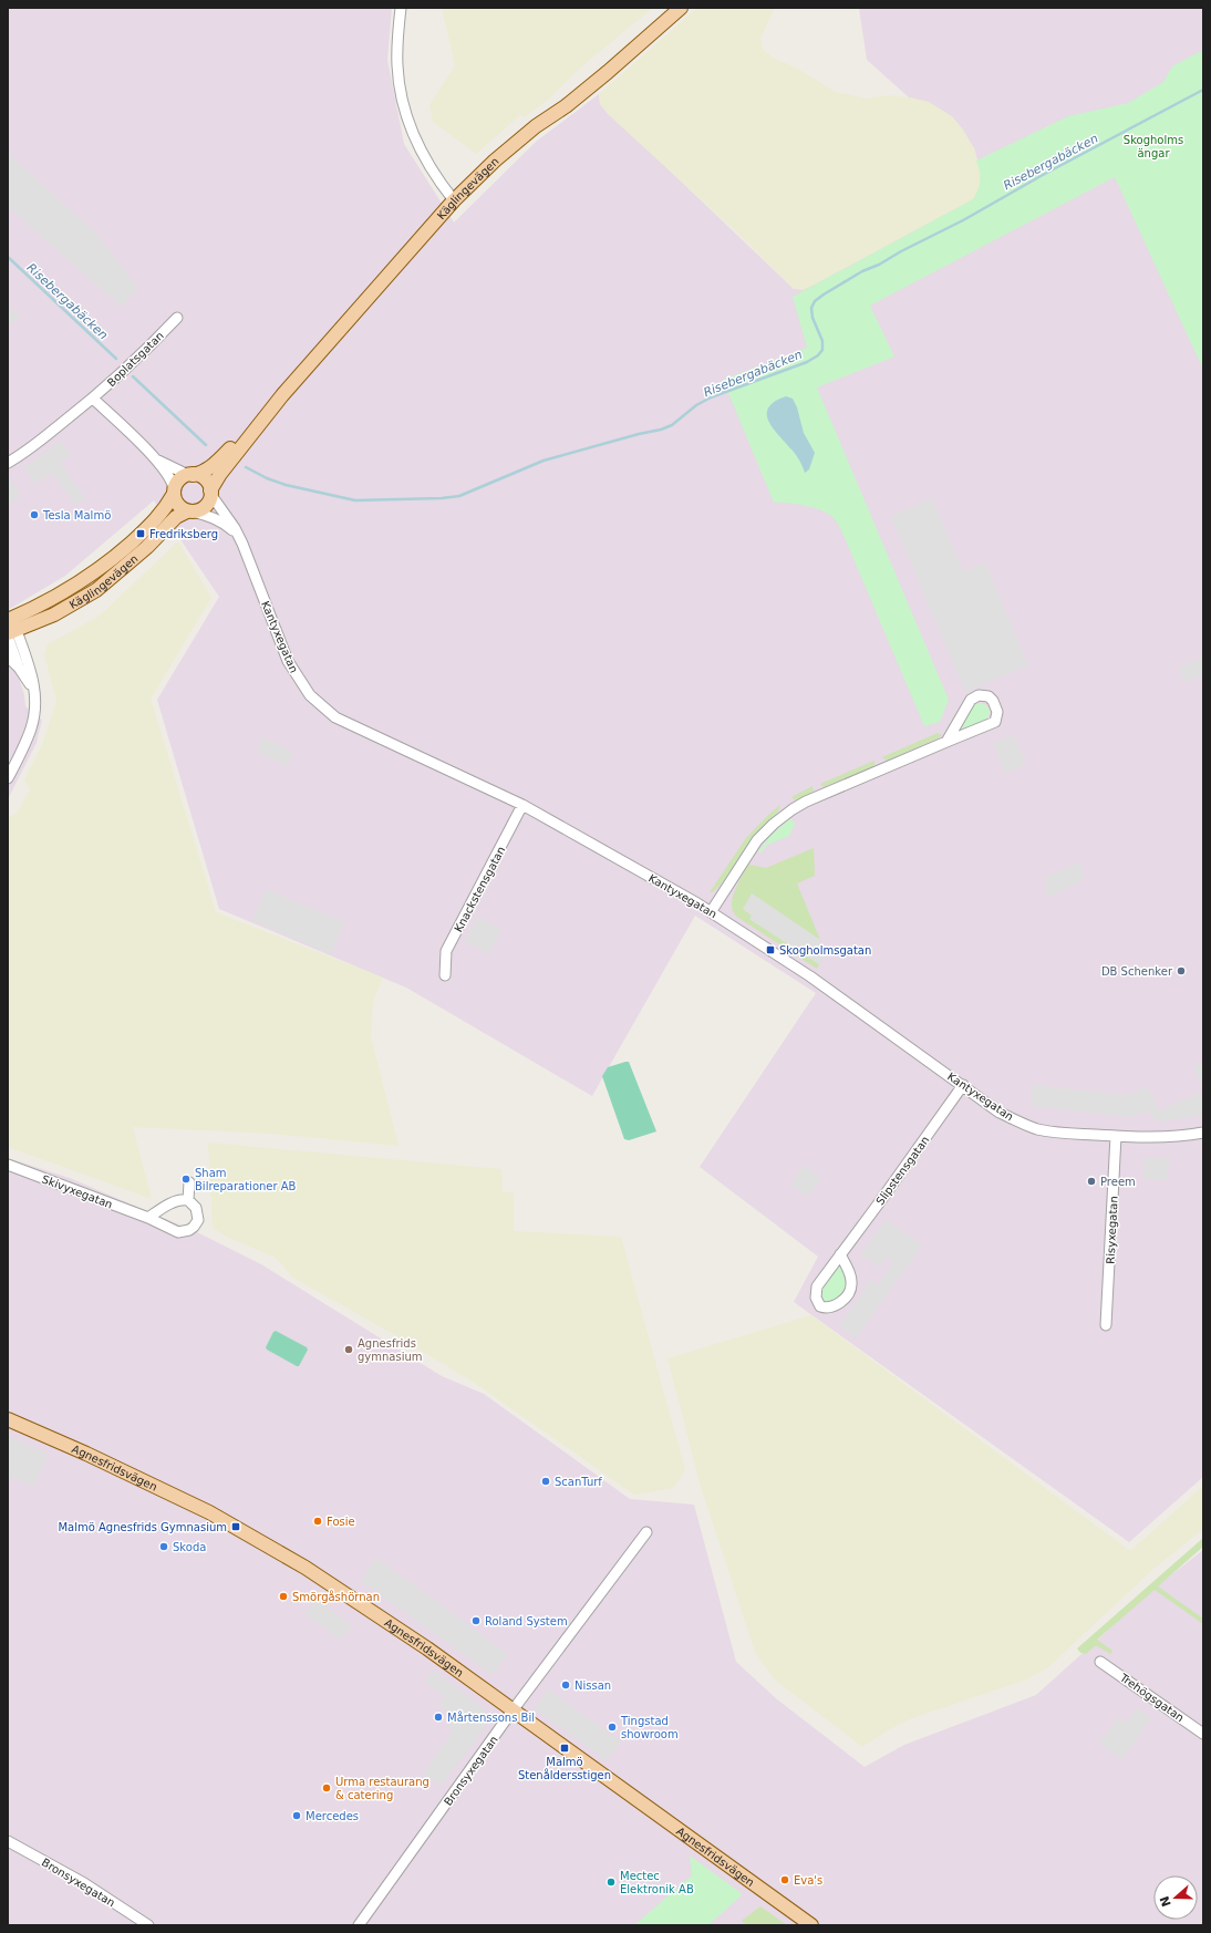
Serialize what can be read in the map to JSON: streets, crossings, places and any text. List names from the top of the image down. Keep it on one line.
{"streets":{"main road":["Käglingevägen","Agnesfridsvägen"],"street":["Boplatsgatan","Kantyxegatan","Knackstensgatan","Slipstensgatan","Skivyxegatan","Risyxegatan","Trehögsgatan","Bronsyxegatan"]},"crossings":[["Käglingevägen","Kantyxegatan"],["Kantyxegatan","Knackstensgatan"],["Kantyxegatan","Slipstensgatan"],["Kantyxegatan","Risyxegatan"],["Agnesfridsvägen","Bronsyxegatan"]],"water":["Risebergabäcken"],"parks":["Skogholms ängar"],"places":{"other":["Tesla Malmö","DB Schenker","Sham Bilreparationer AB","Preem","Agnesfrids gymnasium","ScanTurf","Fosie","Skoda","Smörgåshörnan","Roland System","Nissan","Mårtenssons Bil","Tingstad showroom","Urma restaurang & catering","Mercedes","Eva's","Mectec Elektronik AB"],"transit":["Fredriksberg","Skogholmsgatan","Malmö Agnesfrids Gymnasium","Malmö Stenåldersstigen"]},"north":"left"}
